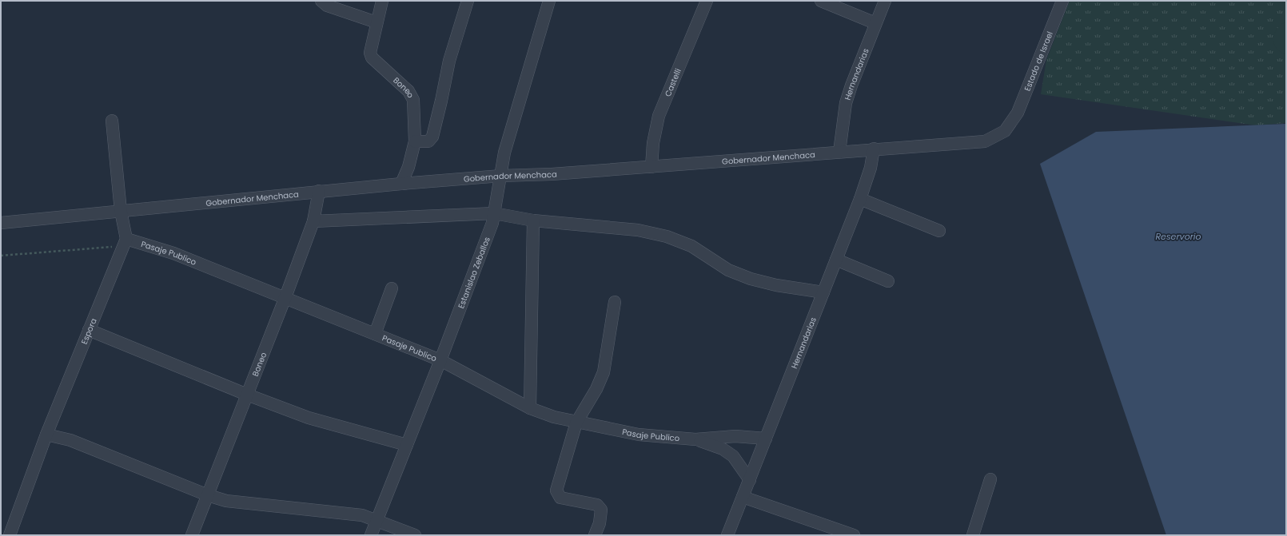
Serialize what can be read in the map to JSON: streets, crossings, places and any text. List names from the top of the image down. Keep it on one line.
{"streets":{"street":["Estado de Israel","Hernandarias","Castelli","Boneo","Gobernador Menchaca","Pasaje Publico","Estanislao Zeballos","Espora"]},"crossings":[["Estado de Israel","Gobernador Menchaca"],["Hernandarias","Gobernador Menchaca"],["Hernandarias","Pasaje Publico"],["Castelli","Gobernador Menchaca"],["Boneo","Gobernador Menchaca"],["Boneo","Pasaje Publico"],["Gobernador Menchaca","Estanislao Zeballos"],["Pasaje Publico","Estanislao Zeballos"],["Pasaje Publico","Espora"]],"water":["Reservorio"]}
